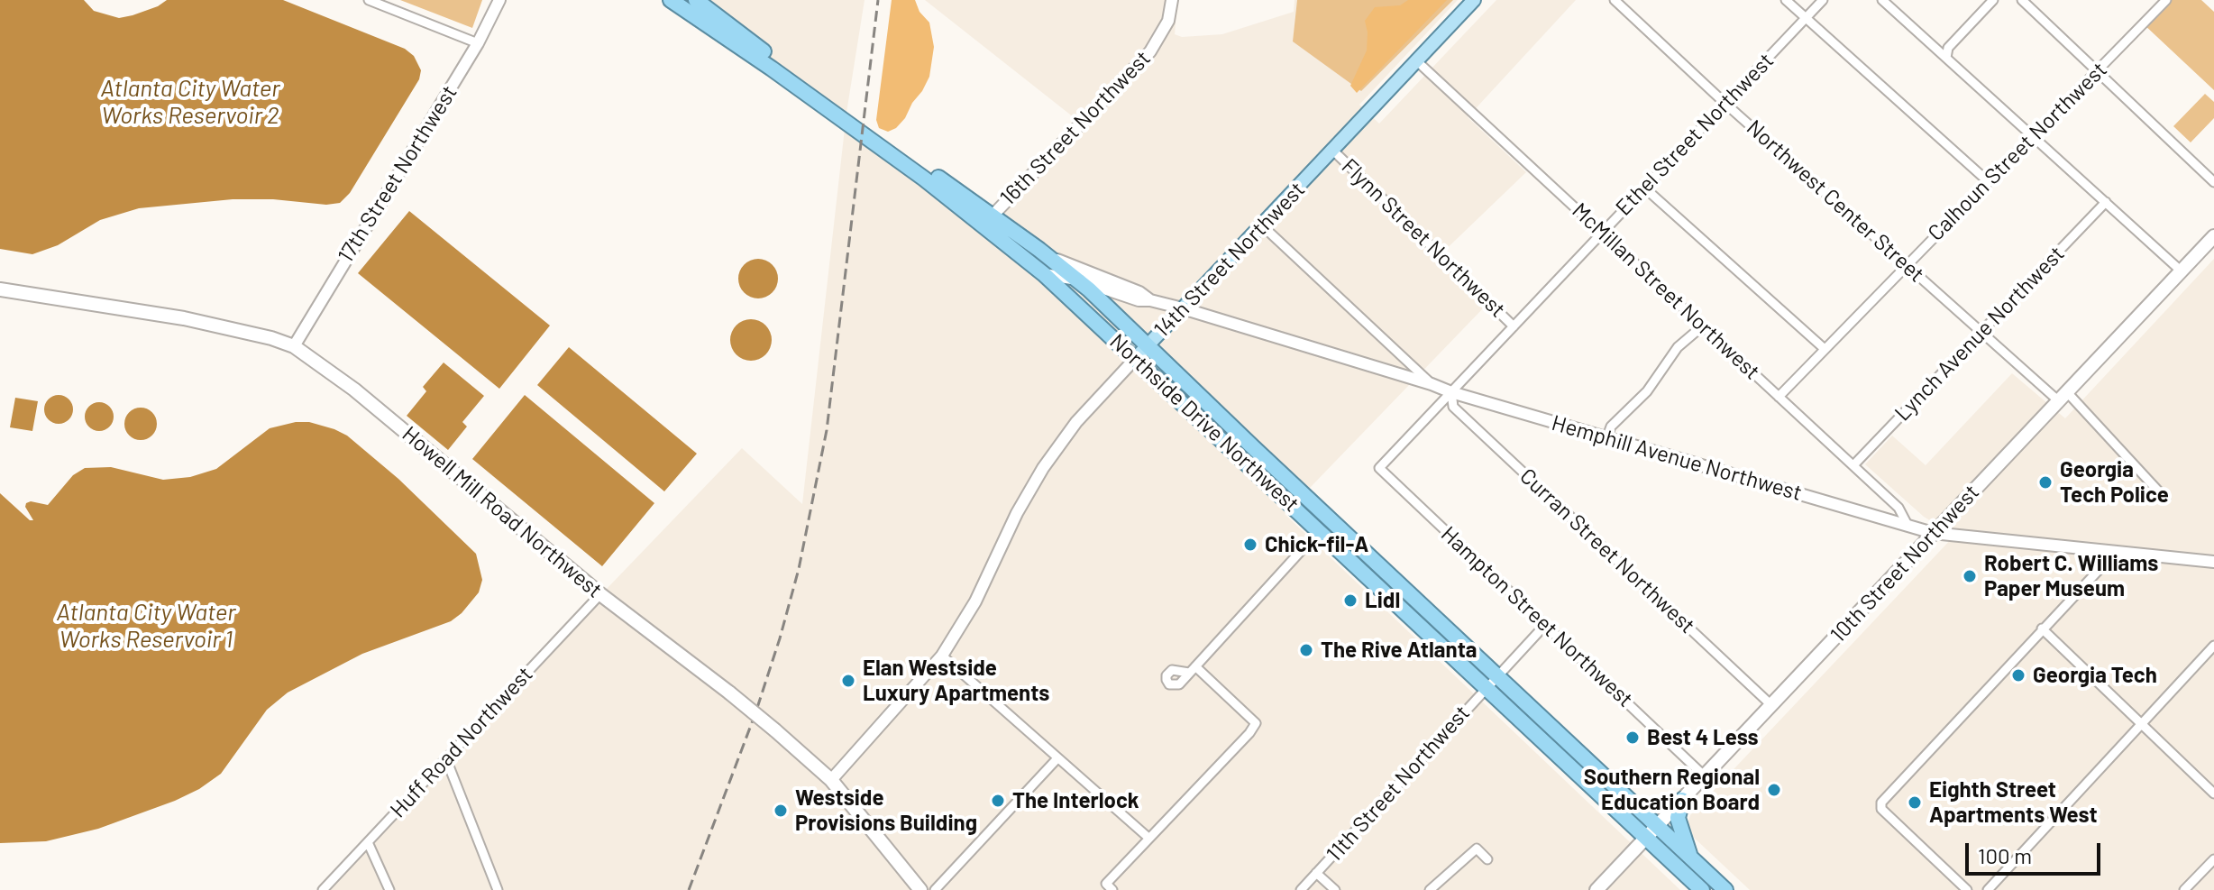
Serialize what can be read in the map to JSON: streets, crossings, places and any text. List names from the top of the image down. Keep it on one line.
{"streets":{"highway":["Northside Drive Northwest"],"main road":["14th Street Northwest","Howell Mill Road Northwest","10th Street Northwest"],"street":["16th Street Northwest","Ethel Street Northwest","Calhoun Street Northwest","17th Street Northwest","Northwest Center Street","Flynn Street Northwest","McMillan Street Northwest","Lynch Avenue Northwest","Hemphill Avenue Northwest","Curran Street Northwest","Hampton Street Northwest","Huff Road Northwest","11th Street Northwest"]},"crossings":[["16th Street Northwest","Northside Drive Northwest"],["Ethel Street Northwest","Northwest Center Street"],["Ethel Street Northwest","Flynn Street Northwest"],["Ethel Street Northwest","McMillan Street Northwest"],["Ethel Street Northwest","Hemphill Avenue Northwest"],["Ethel Street Northwest","Curran Street Northwest"],["Ethel Street Northwest","Hampton Street Northwest"],["Calhoun Street Northwest","Northwest Center Street"],["Calhoun Street Northwest","McMillan Street Northwest"],["17th Street Northwest","Howell Mill Road Northwest"],["Northwest Center Street","Lynch Avenue Northwest"],["Northwest Center Street","10th Street Northwest"],["Flynn Street Northwest","14th Street Northwest"],["14th Street Northwest","McMillan Street Northwest"],["14th Street Northwest","Northside Drive Northwest"],["14th Street Northwest","Hemphill Avenue Northwest"],["14th Street Northwest","Howell Mill Road Northwest"],["McMillan Street Northwest","Lynch Avenue Northwest"],["McMillan Street Northwest","Hemphill Avenue Northwest"],["Northside Drive Northwest","Hemphill Avenue Northwest"],["Northside Drive Northwest","10th Street Northwest"],["Northside Drive Northwest","11th Street Northwest"],["Hemphill Avenue Northwest","Curran Street Northwest"],["Hemphill Avenue Northwest","10th Street Northwest"],["Howell Mill Road Northwest","Huff Road Northwest"],["Curran Street Northwest","10th Street Northwest"],["10th Street Northwest","Hampton Street Northwest"],["Hampton Street Northwest","11th Street Northwest"]],"water":["Atlanta City Water Works Reservoir 2","Atlanta City Water Works Reservoir 1"],"places":["Georgia Tech Police","Chick-fil-A","Robert C. Williams Paper Museum","Lidl","The Rive Atlanta","Georgia Tech","Elan Westside Luxury Apartments","Best 4 Less","Southern Regional Education Board","The Interlock","Eighth Street Apartments West","Westside Provisions Building"],"scale_bar":"100 m"}
